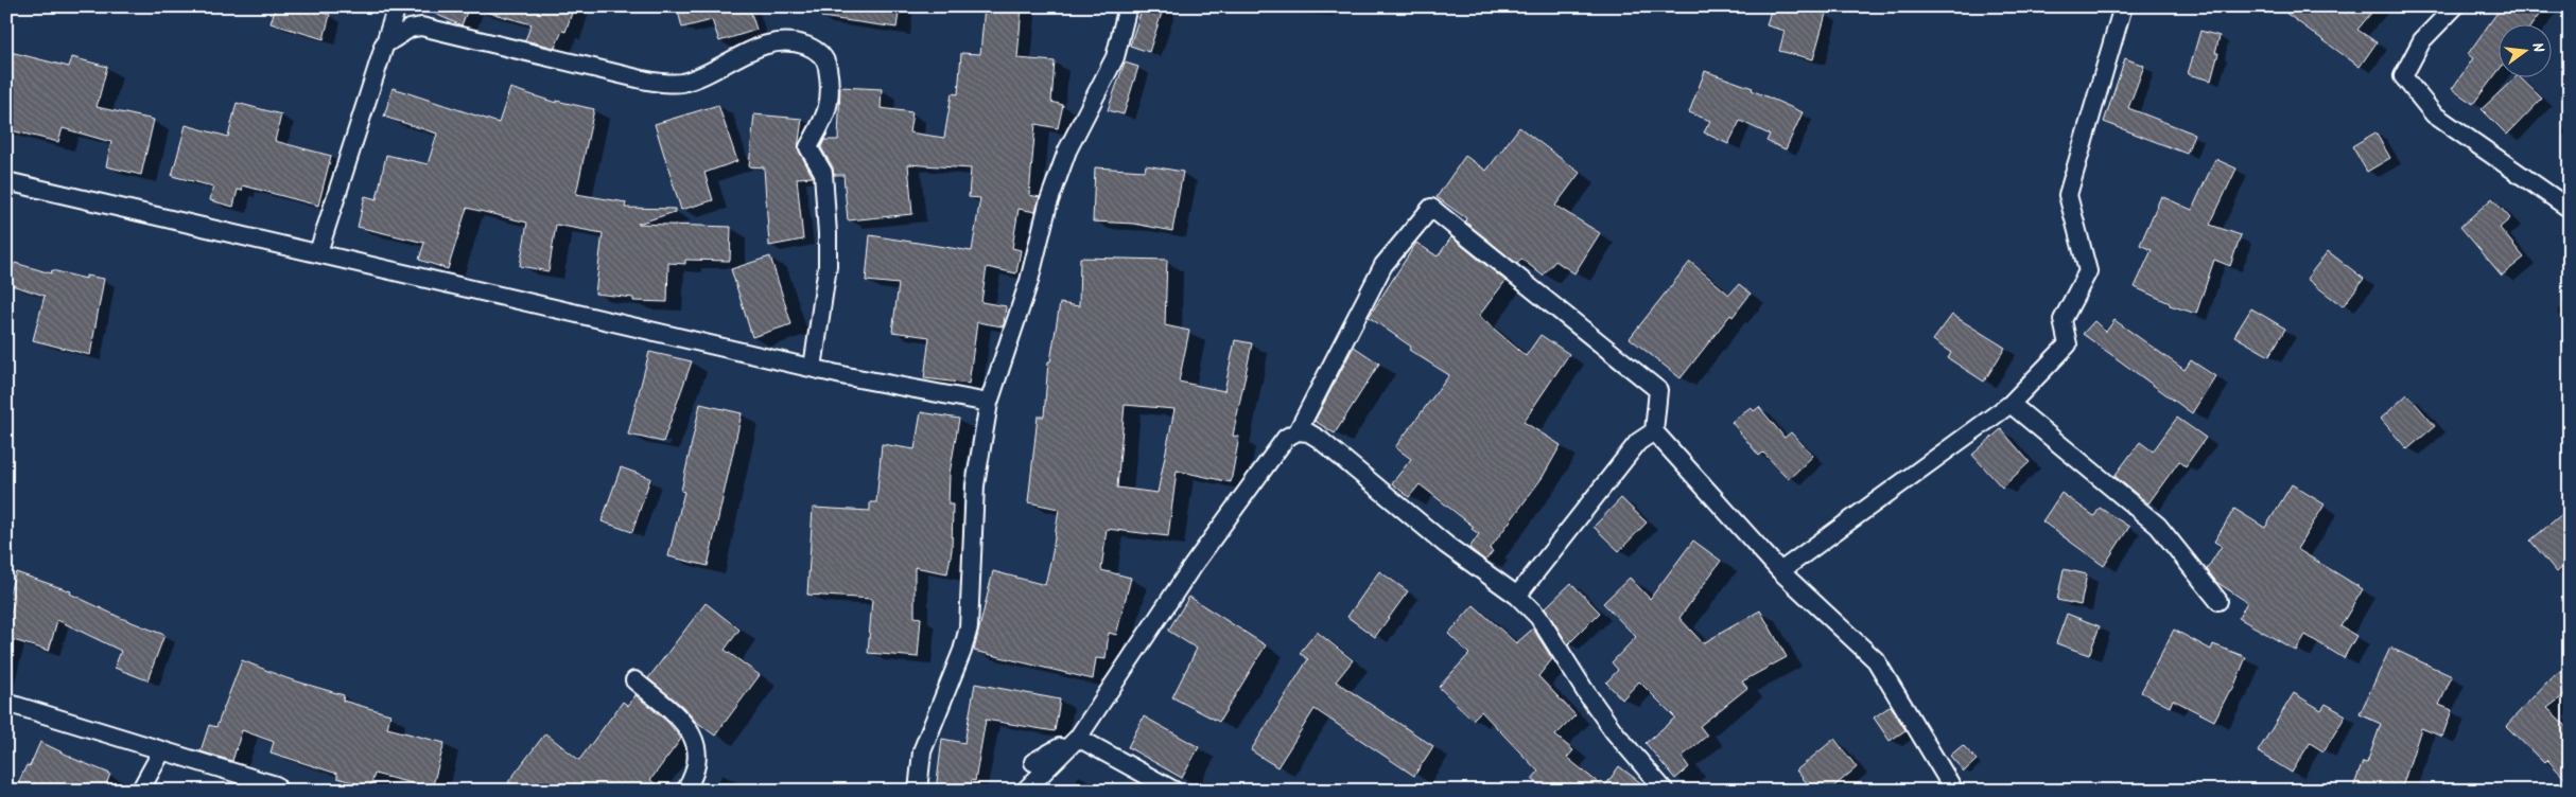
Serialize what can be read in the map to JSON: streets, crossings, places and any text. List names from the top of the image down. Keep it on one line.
{"north":"right"}
